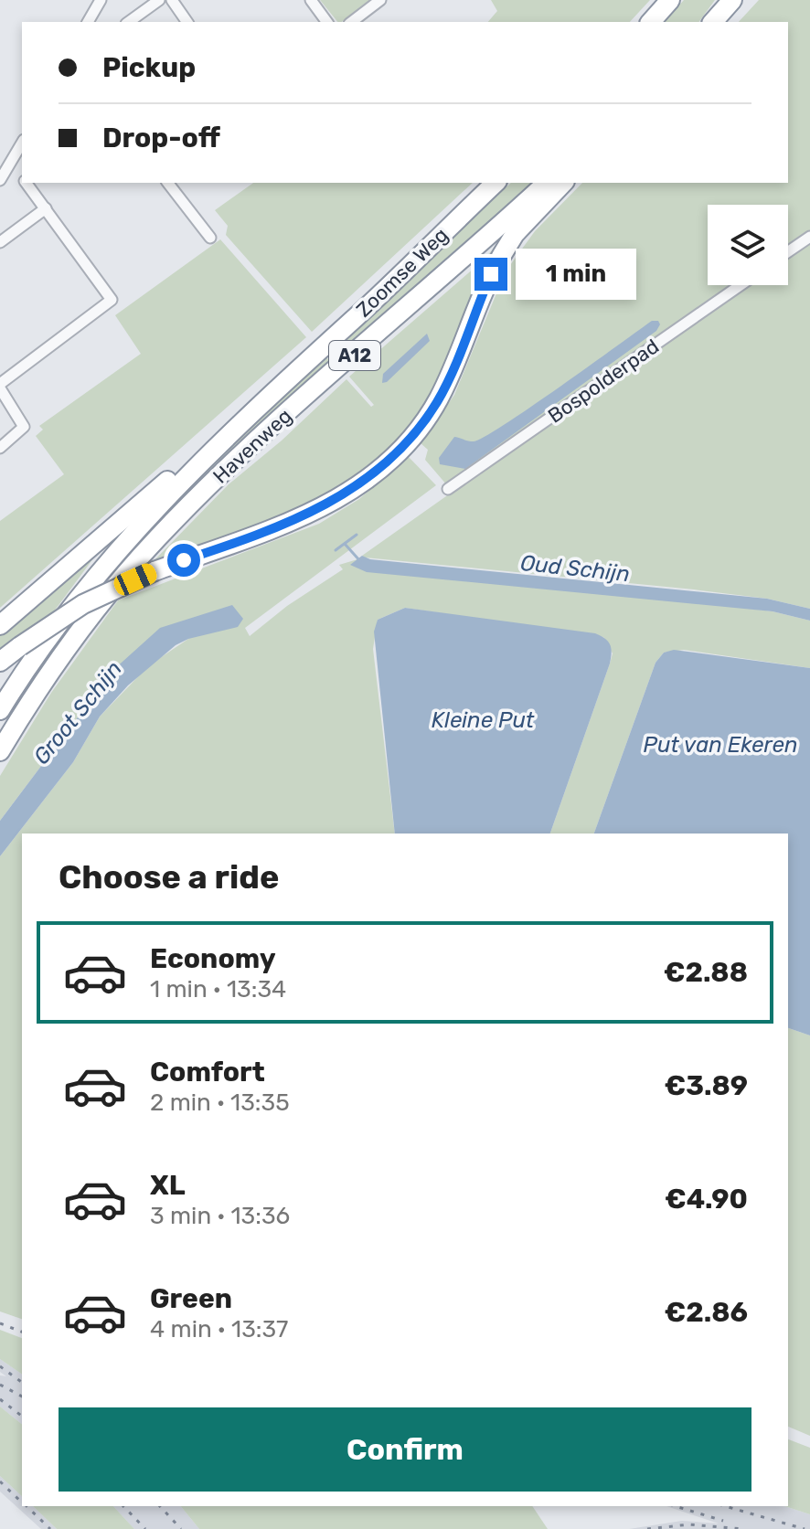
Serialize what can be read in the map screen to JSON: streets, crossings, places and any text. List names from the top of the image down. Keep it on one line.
{"streets":{"highway":["Zoomse Weg","A12","Havenweg"],"street":["Bospolderpad"]},"crossings":[["Zoomse Weg","Havenweg"]],"water":["Oud Schijn","Groot Schijn","Kleine Put","Put van Ekeren"],"page":{"banner":["Pickup","Drop-off"],"bubble":"1 min","heading":"Choose a ride","list":[{"name":"Economy","note":"1 min · 13:34","value":"€2.88"},{"name":"Comfort","note":"2 min · 13:35","value":"€3.89"},{"name":"XL","note":"3 min · 13:36","value":"€4.90"},{"name":"Green","note":"4 min · 13:37","value":"€2.86"}],"buttons":"Confirm"}}
